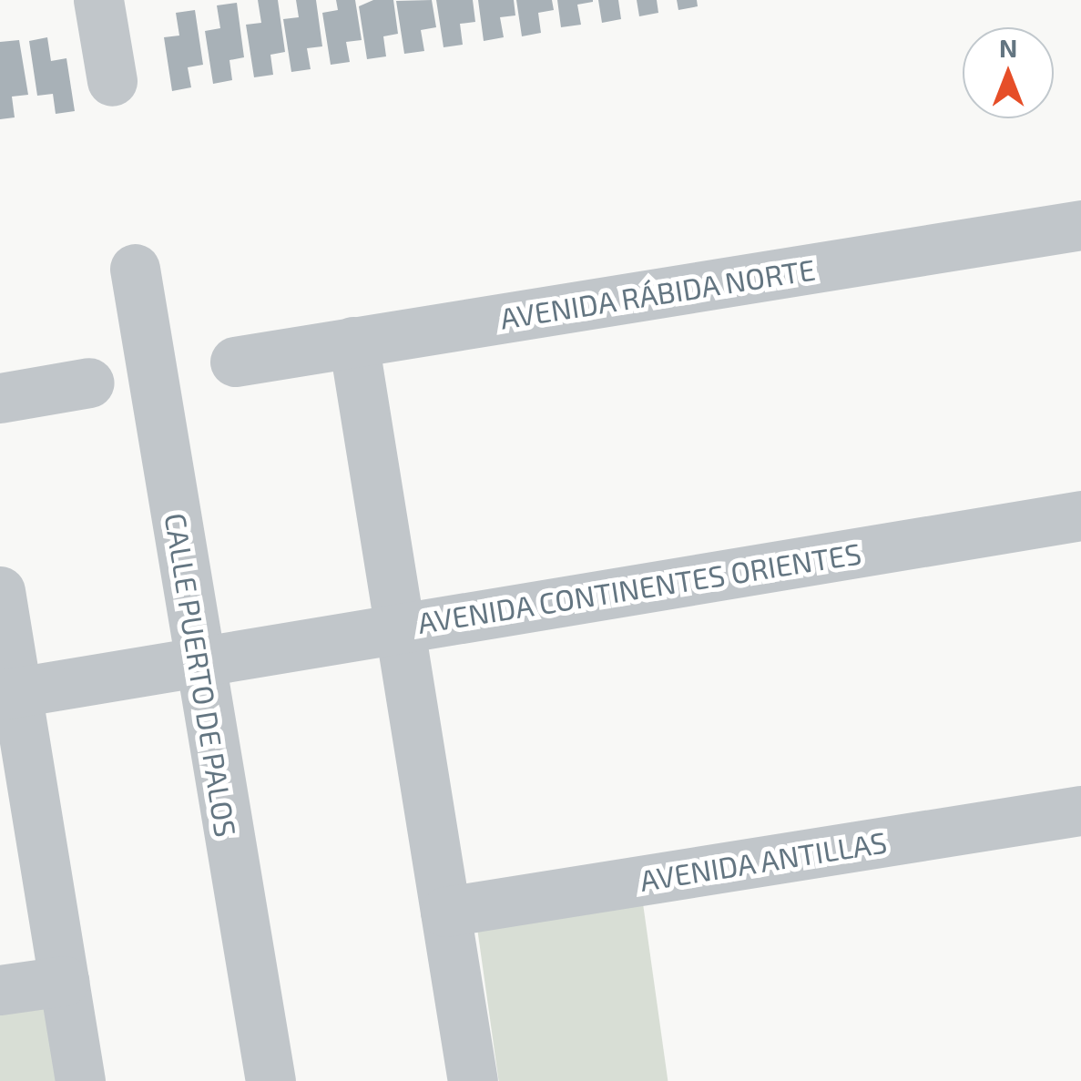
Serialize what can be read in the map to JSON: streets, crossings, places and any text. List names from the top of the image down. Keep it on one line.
{"streets":{"street":["AVENIDA RÁBIDA NORTE","AVENIDA CONTINENTES ORIENTES","CALLE PUERTO DE PALOS","AVENIDA ANTILLAS"]},"crossings":[["AVENIDA CONTINENTES ORIENTES","CALLE PUERTO DE PALOS"]],"north":"top"}
